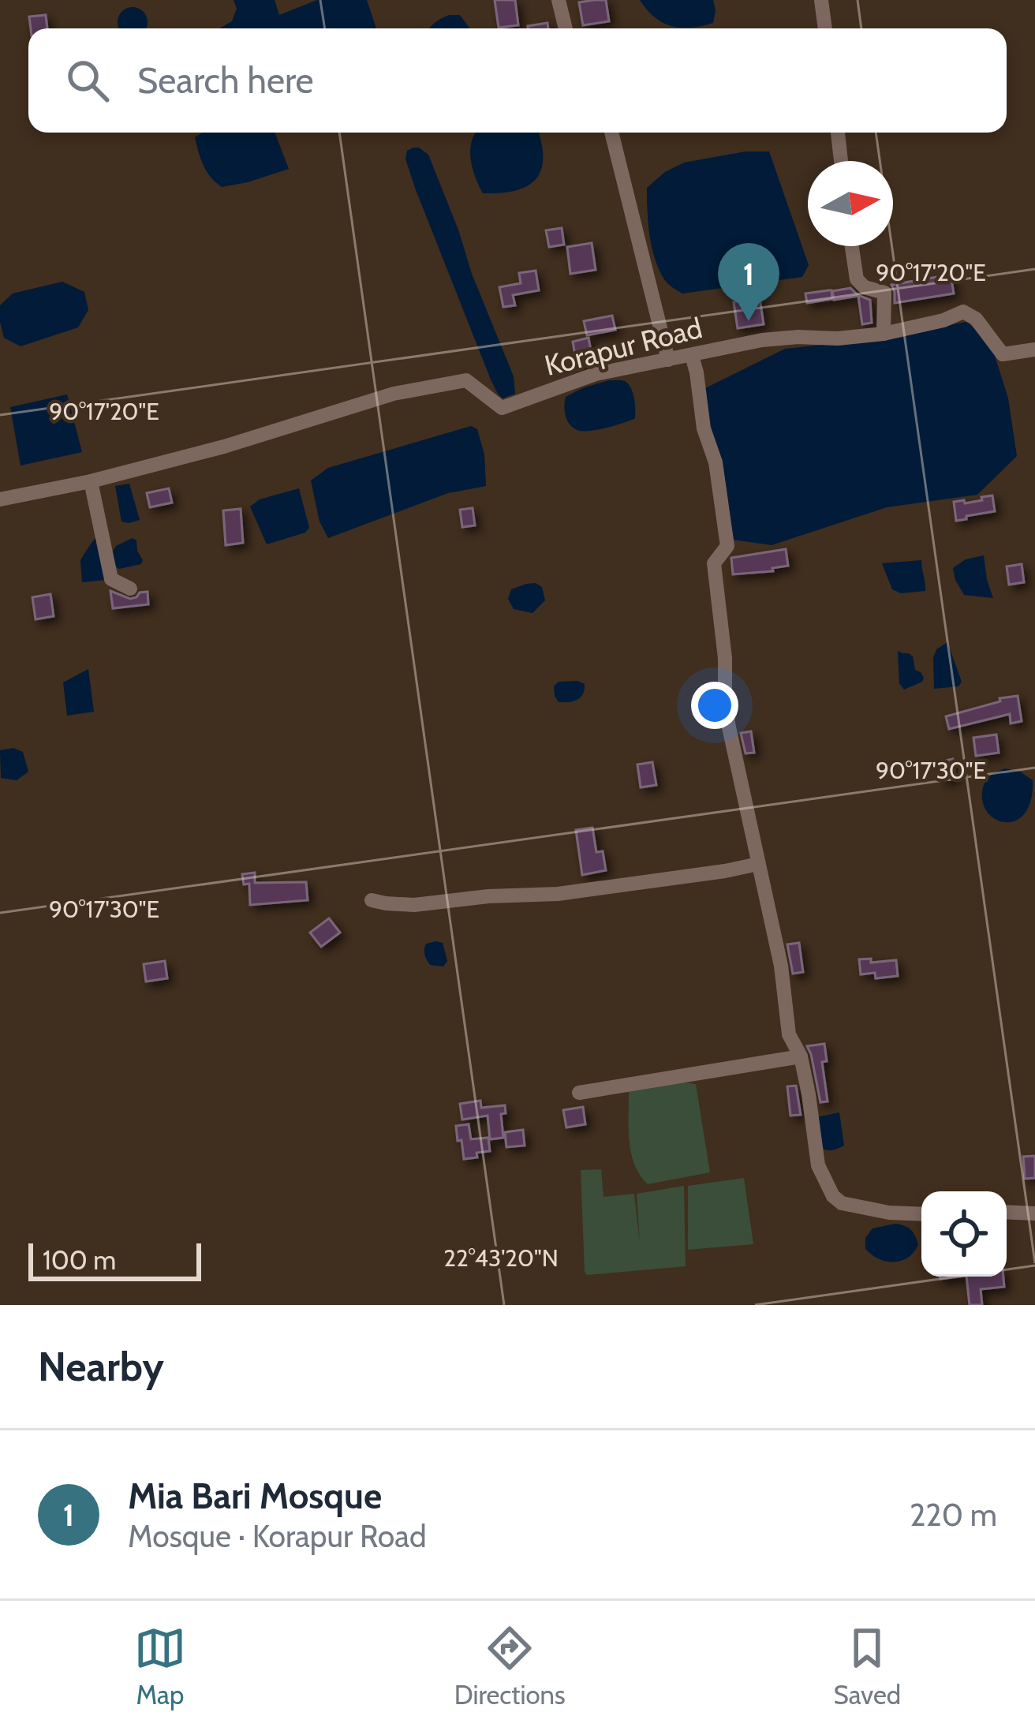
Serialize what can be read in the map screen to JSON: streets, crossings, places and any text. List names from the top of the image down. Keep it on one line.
{"streets":{"street":["Korapur Road"]},"scale_bar":"100 m","north":"right","page":{"search":"Search here","pins":"1","scale":"100 m","heading":"Nearby","list":[{"mark":"1","name":"Mia Bari Mosque","note":"Mosque · Korapur Road","value":"220 m"}],"nav":["Map","Directions","Saved"]},"coordinates":["90°17'20\"E","90°17'30\"E","22°43'20\"N"]}
